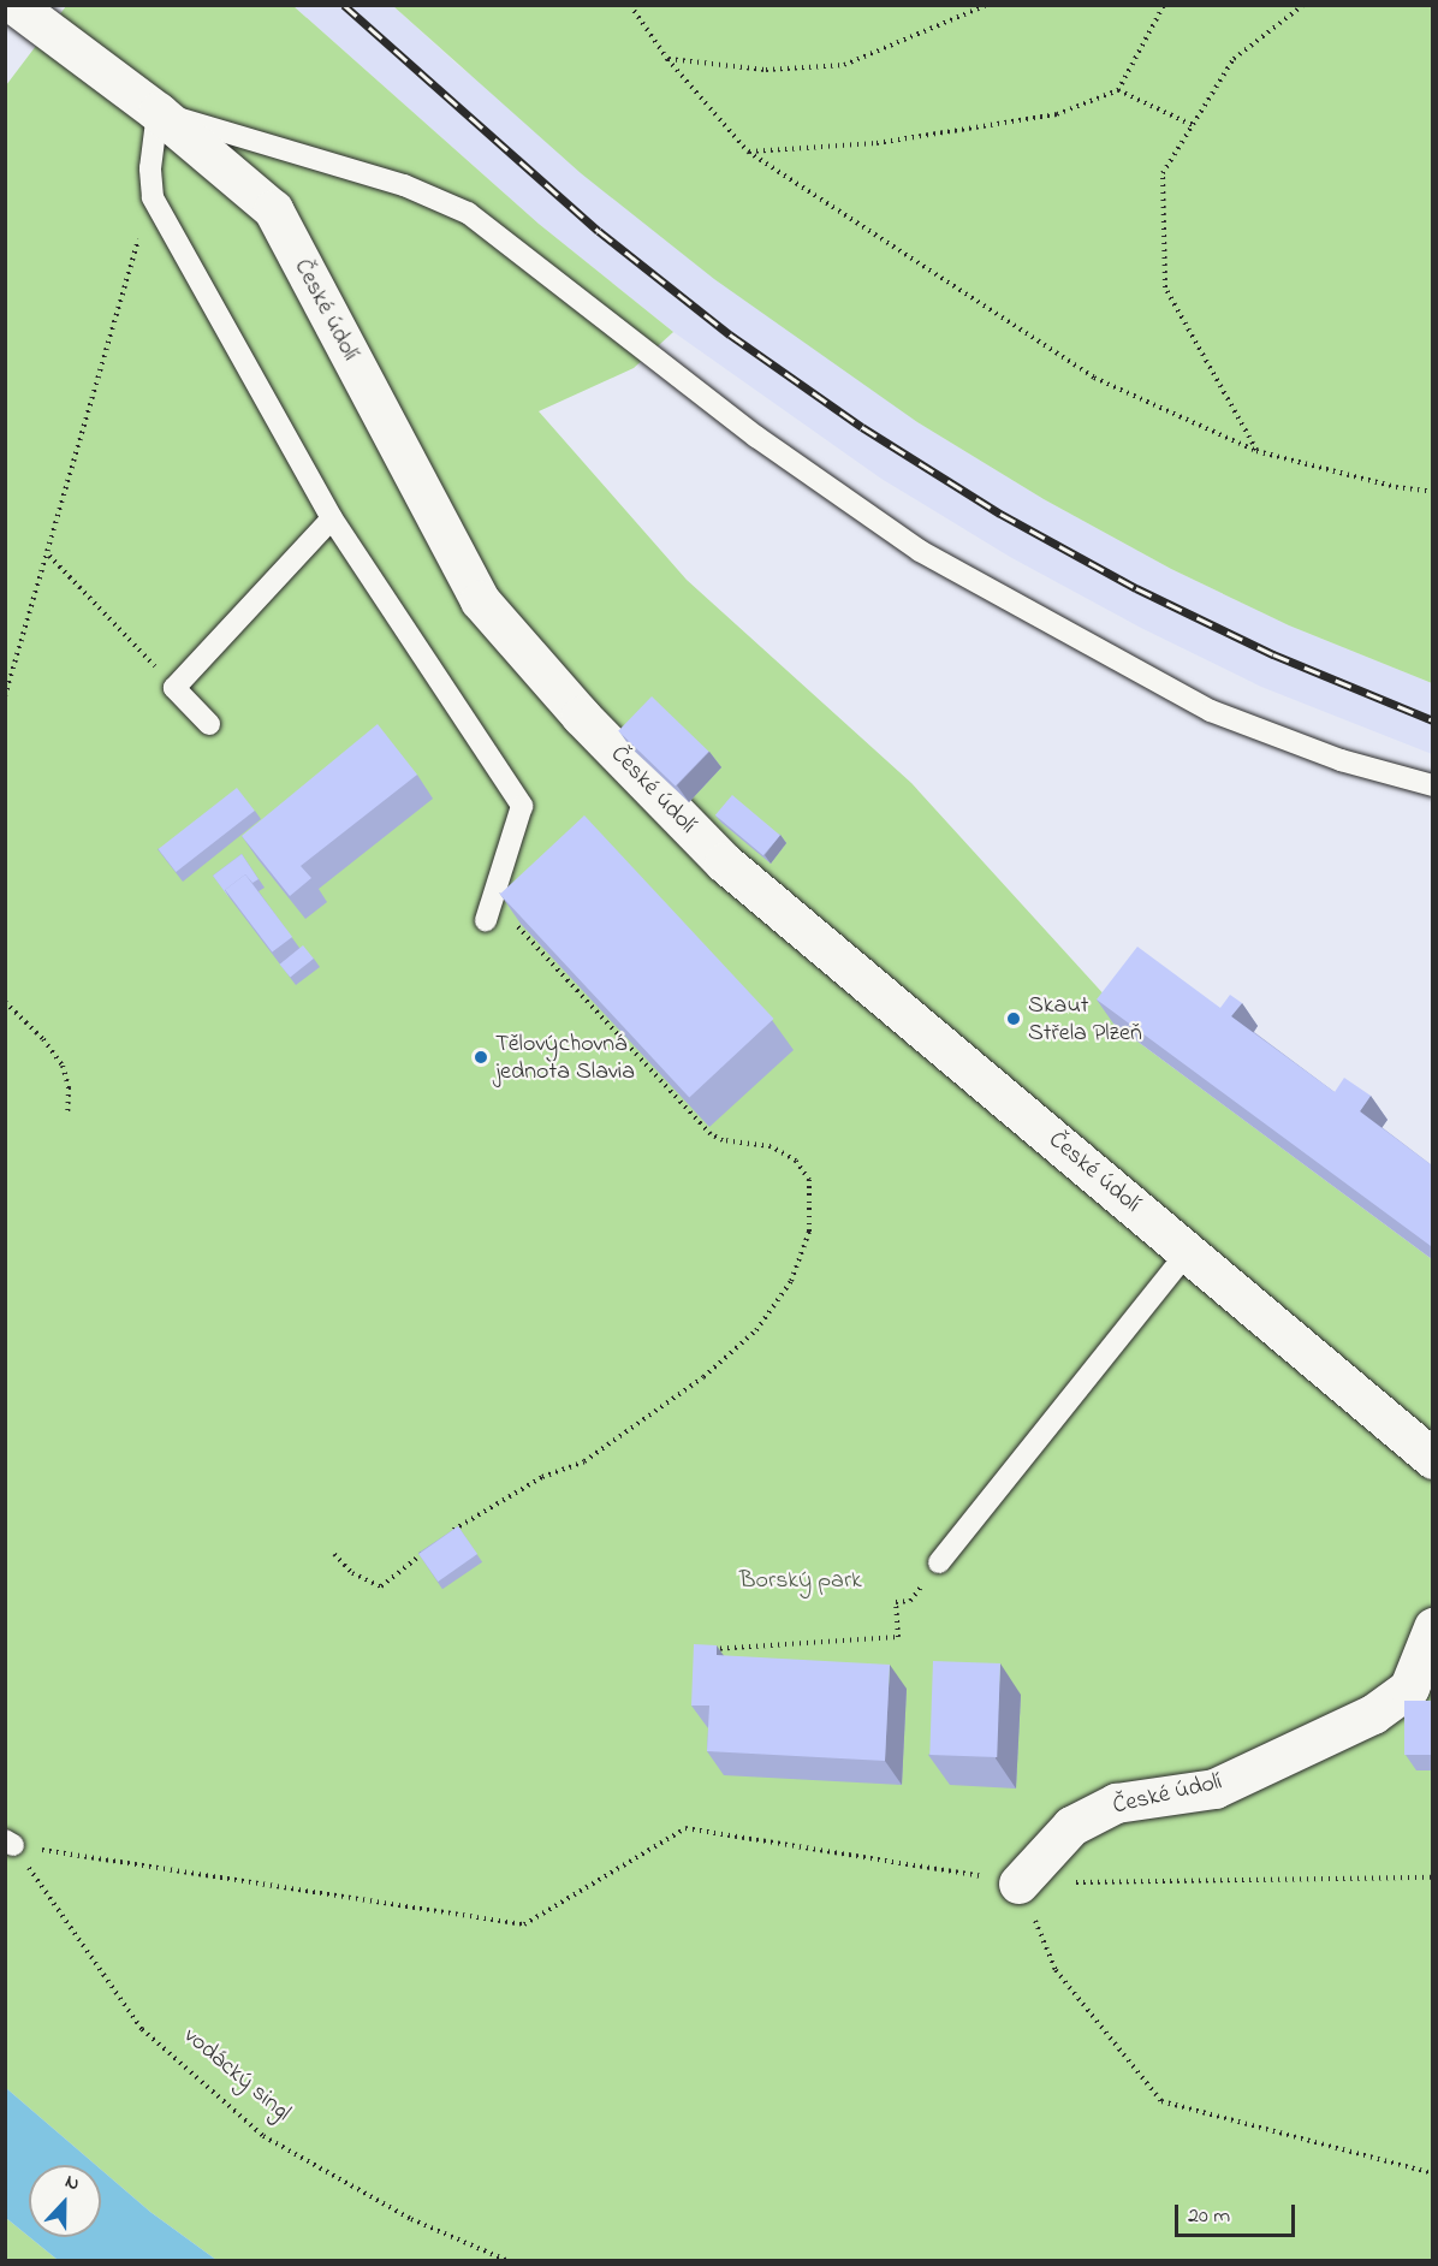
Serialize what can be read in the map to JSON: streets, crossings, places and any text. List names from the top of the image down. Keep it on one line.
{"streets":{"street":["České údolí"],"path":["vodácký singl"]},"parks":["Borský park"],"places":["Skaut Střela Plzeň","Tělovýchovná jednota Slavia"],"scale_bar":"20 m","north":"top"}
